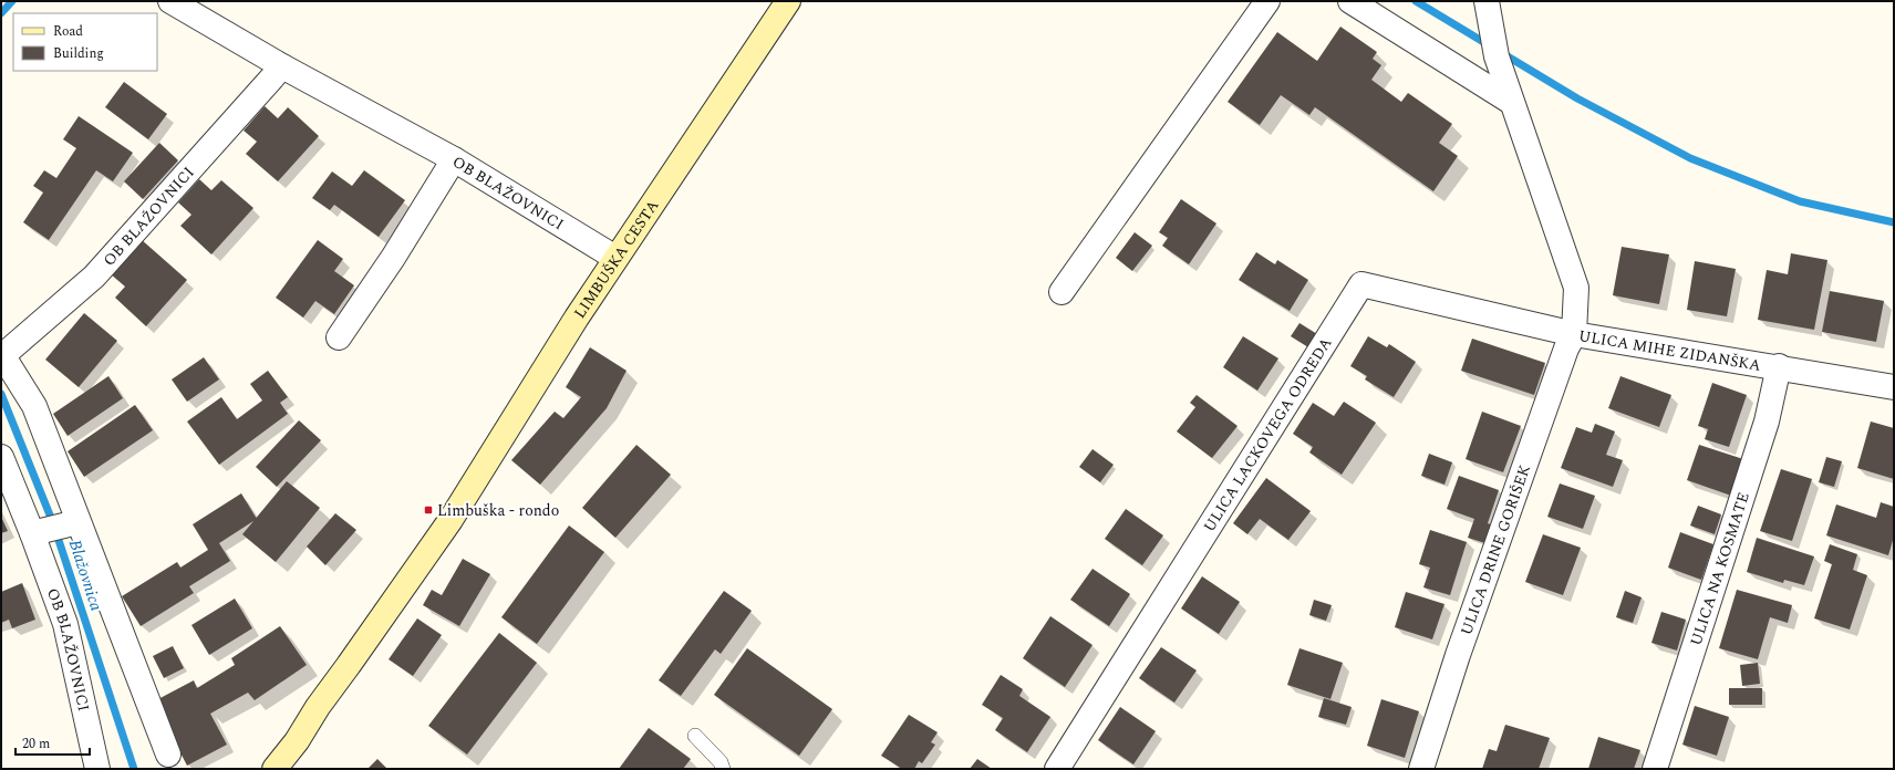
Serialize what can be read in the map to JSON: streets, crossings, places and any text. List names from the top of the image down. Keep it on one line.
{"streets":{"main road":["LIMBUŠKA CESTA"],"street":["OB BLAŽOVNICI","ULICA MIHE ZIDANŠKA","ULICA LACKOVEGA ODREDA","ULICA DRINE GORIŠEK","ULICA NA KOSMATE"]},"crossings":[["OB BLAŽOVNICI","LIMBUŠKA CESTA"],["ULICA MIHE ZIDANŠKA","ULICA LACKOVEGA ODREDA"],["ULICA MIHE ZIDANŠKA","ULICA DRINE GORIŠEK"],["ULICA MIHE ZIDANŠKA","ULICA NA KOSMATE"],["ULICA LACKOVEGA ODREDA","ULICA DRINE GORIŠEK"]],"water":["Blažovnica"],"places":{"transit":["Limbuška - rondo"]},"legend":["Road","Building"],"scale_bar":"20 m"}
